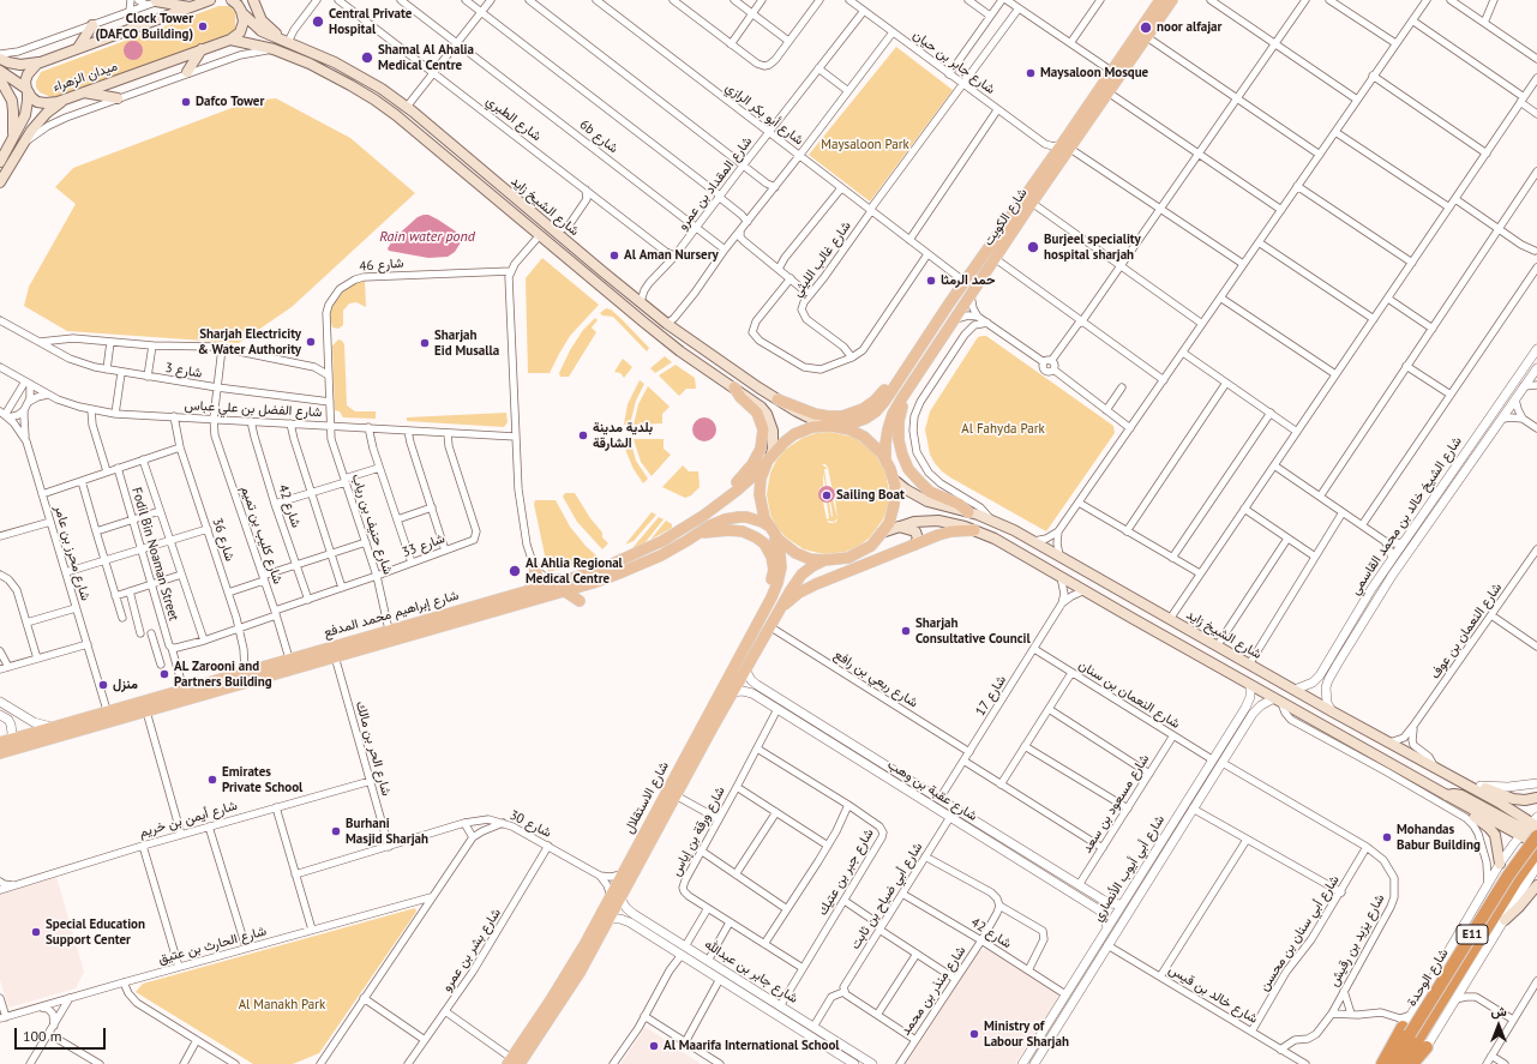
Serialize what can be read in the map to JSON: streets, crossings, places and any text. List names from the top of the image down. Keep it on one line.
{"streets":{"highway":["E11","شارع الوحدة"],"main road":["ميدان الزهراء","شارع الشيخ زايد","شارع الكويت","شارع إبراهيم محمد المدفع","شارع الاستقلال"],"street":["شارع جابر بن حيان","شارع أبو بكر الرازي","شارع الطبري","6b شارع","شارع المقداد بن عمرو","شارع غالب الليثي","شارع 46","شارع 3","شارع الفضل بن علي عباس","شارع 42","شارع الشيخ خالد بن محمد القاسمي","شارع حنيف بن رياب","شارع كليب بن تميم","شارع 36","شارع 33","شارع محرز بن عامر","Fodil Bin Noaman Street","شارع النعمان بن عوف","شارع ربعي بن رافع","شارع النعمان بن سنان","شارع 17","شارع الحر بن مالك","شارع عقبة بن وهب","شارع مسعود بن سعد","شارع أيمن بن خريم","شارع 30","شارع ورقة بن إياس","شارع أبي أيوب الأنصاري","شارع جبر بن عتيك","شارع أبي ضياح بن ثابت","شارع أبي سنان بن محسن","شارع يزيد بن رقيش","شارع الحارث بن عتيق","شارع بشر بن عمرو","شارع جابر بن عبدالله","شارع منذر بن محمد","شارع خالد بن قيس"]},"crossings":[["شارع جابر بن حيان","شارع المقداد بن عمرو"],["شارع جابر بن حيان","شارع غالب الليثي"],["ميدان الزهراء","شارع الشيخ زايد"],["شارع أبو بكر الرازي","شارع المقداد بن عمرو"],["شارع أبو بكر الرازي","شارع الكويت"],["شارع أبو بكر الرازي","شارع غالب الليثي"],["شارع الطبري","شارع المقداد بن عمرو"],["6b شارع","شارع المقداد بن عمرو"],["شارع المقداد بن عمرو","شارع الشيخ زايد"],["شارع الشيخ زايد","شارع الكويت"],["شارع الشيخ زايد","شارع الشيخ خالد بن محمد القاسمي"],["شارع الشيخ زايد","شارع إبراهيم محمد المدفع"],["شارع الشيخ زايد","شارع النعمان بن عوف"],["شارع الشيخ زايد","شارع 17"],["شارع الشيخ زايد","شارع الاستقلال"],["شارع الشيخ زايد","شارع أبي أيوب الأنصاري"],["شارع الكويت","شارع إبراهيم محمد المدفع"],["شارع الكويت","شارع الاستقلال"],["شارع 46","شارع 3"],["شارع 46","شارع الفضل بن علي عباس"],["شارع 46","شارع حنيف بن رياب"],["شارع 3","شارع كليب بن تميم"],["شارع الفضل بن علي عباس","شارع 42"],["شارع الفضل بن علي عباس","شارع حنيف بن رياب"],["شارع الفضل بن علي عباس","شارع كليب بن تميم"],["شارع الفضل بن علي عباس","شارع 36"],["شارع الفضل بن علي عباس","شارع 33"],["شارع 42","شارع 33"],["شارع 42","شارع أبي أيوب الأنصاري"],["شارع 42","شارع أبي ضياح بن ثابت"],["شارع 42","شارع منذر بن محمد"],["شارع حنيف بن رياب","شارع 33"],["شارع حنيف بن رياب","شارع إبراهيم محمد المدفع"],["شارع كليب بن تميم","شارع 33"],["شارع كليب بن تميم","شارع إبراهيم محمد المدفع"],["شارع 36","شارع 33"],["شارع 36","شارع إبراهيم محمد المدفع"],["شارع 33","Fodil Bin Noaman Street"],["شارع محرز بن عامر","شارع إبراهيم محمد المدفع"],["Fodil Bin Noaman Street","شارع إبراهيم محمد المدفع"],["شارع إبراهيم محمد المدفع","شارع الحر بن مالك"],["شارع إبراهيم محمد المدفع","شارع الاستقلال"],["شارع ربعي بن رافع","شارع 17"],["شارع ربعي بن رافع","شارع الاستقلال"],["شارع النعمان بن سنان","شارع 17"],["شارع النعمان بن سنان","شارع مسعود بن سعد"],["شارع النعمان بن سنان","شارع أبي أيوب الأنصاري"],["شارع 17","شارع عقبة بن وهب"],["شارع الحر بن مالك","شارع أيمن بن خريم"],["شارع الحر بن مالك","شارع 30"],["شارع عقبة بن وهب","شارع الاستقلال"],["شارع عقبة بن وهب","شارع مسعود بن سعد"],["شارع عقبة بن وهب","شارع ورقة بن إياس"],["شارع عقبة بن وهب","شارع أبي أيوب الأنصاري"],["شارع عقبة بن وهب","شارع أبي ضياح بن ثابت"],["شارع الاستقلال","شارع جابر بن عبدالله"],["شارع 30","شارع بشر بن عمرو"],["شارع ورقة بن إياس","شارع جبر بن عتيك"],["شارع أبي أيوب الأنصاري","شارع يزيد بن رقيش"],["شارع أبي أيوب الأنصاري","شارع خالد بن قيس"],["شارع جبر بن عتيك","شارع جابر بن عبدالله"],["شارع أبي ضياح بن ثابت","شارع جابر بن عبدالله"],["شارع أبي سنان بن محسن","شارع يزيد بن رقيش"],["شارع أبي سنان بن محسن","شارع خالد بن قيس"],["شارع يزيد بن رقيش","شارع خالد بن قيس"]],"water":["Rain water pond"],"parks":["Maysaloon Park","Al Fahyda Park","Al Manakh Park"],"places":["Central Private Hospital","Clock Tower (DAFCO Building)","noor alfajar","Shamal Al Ahalia Medical Centre","Maysaloon Mosque","Dafco Tower","Burjeel speciality hospital sharjah","Al Aman Nursery","حمد الرمثا","Sharjah Electricity & Water Authority","Sharjah Eid Musalla","بلدية مدينة الشارقة","Sailing Boat","Al Ahlia Regional Medical Centre","Sharjah Consultative Council","AL Zarooni and Partners Building","منزل","Emirates Private School","Burhani Masjid Sharjah","Mohandas Babur Building","Special Education Support Center","Ministry of Labour Sharjah","Al Maarifa International School"],"scale_bar":"100 m","north":"top"}
